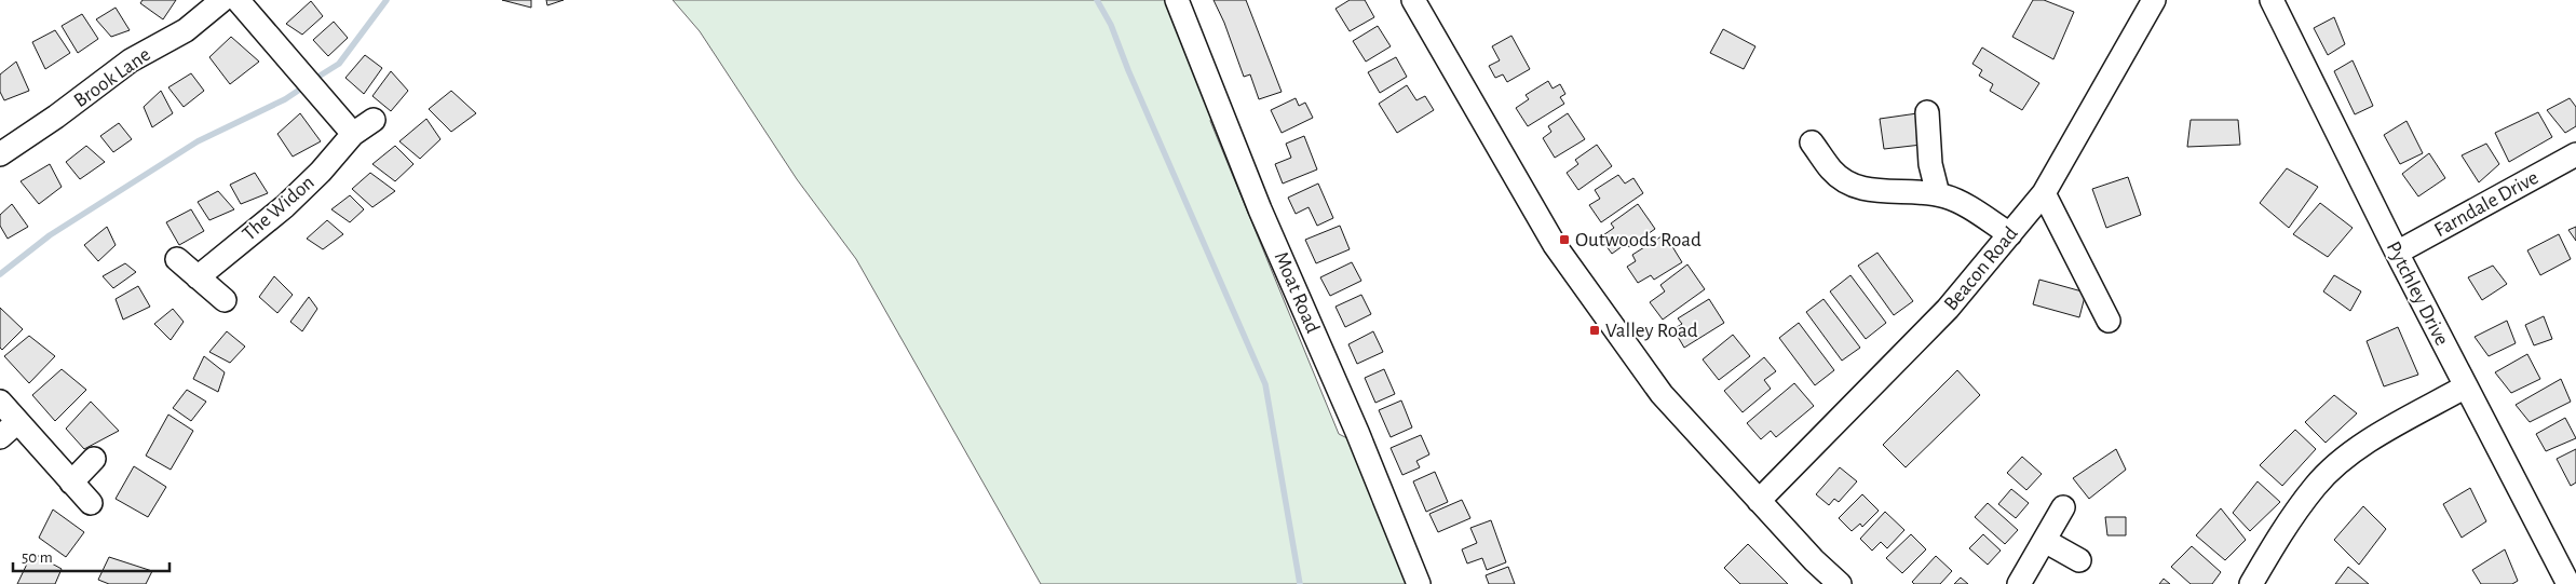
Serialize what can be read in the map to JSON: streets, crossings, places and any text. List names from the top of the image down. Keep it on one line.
{"streets":{"street":["Brook Lane","Farndale Drive","The Widon","Beacon Road","Moat Road","Pytchley Drive"]},"crossings":[["Farndale Drive","Pytchley Drive"]],"places":{"transit":["Outwoods Road","Valley Road"]},"scale_bar":"50 m"}
